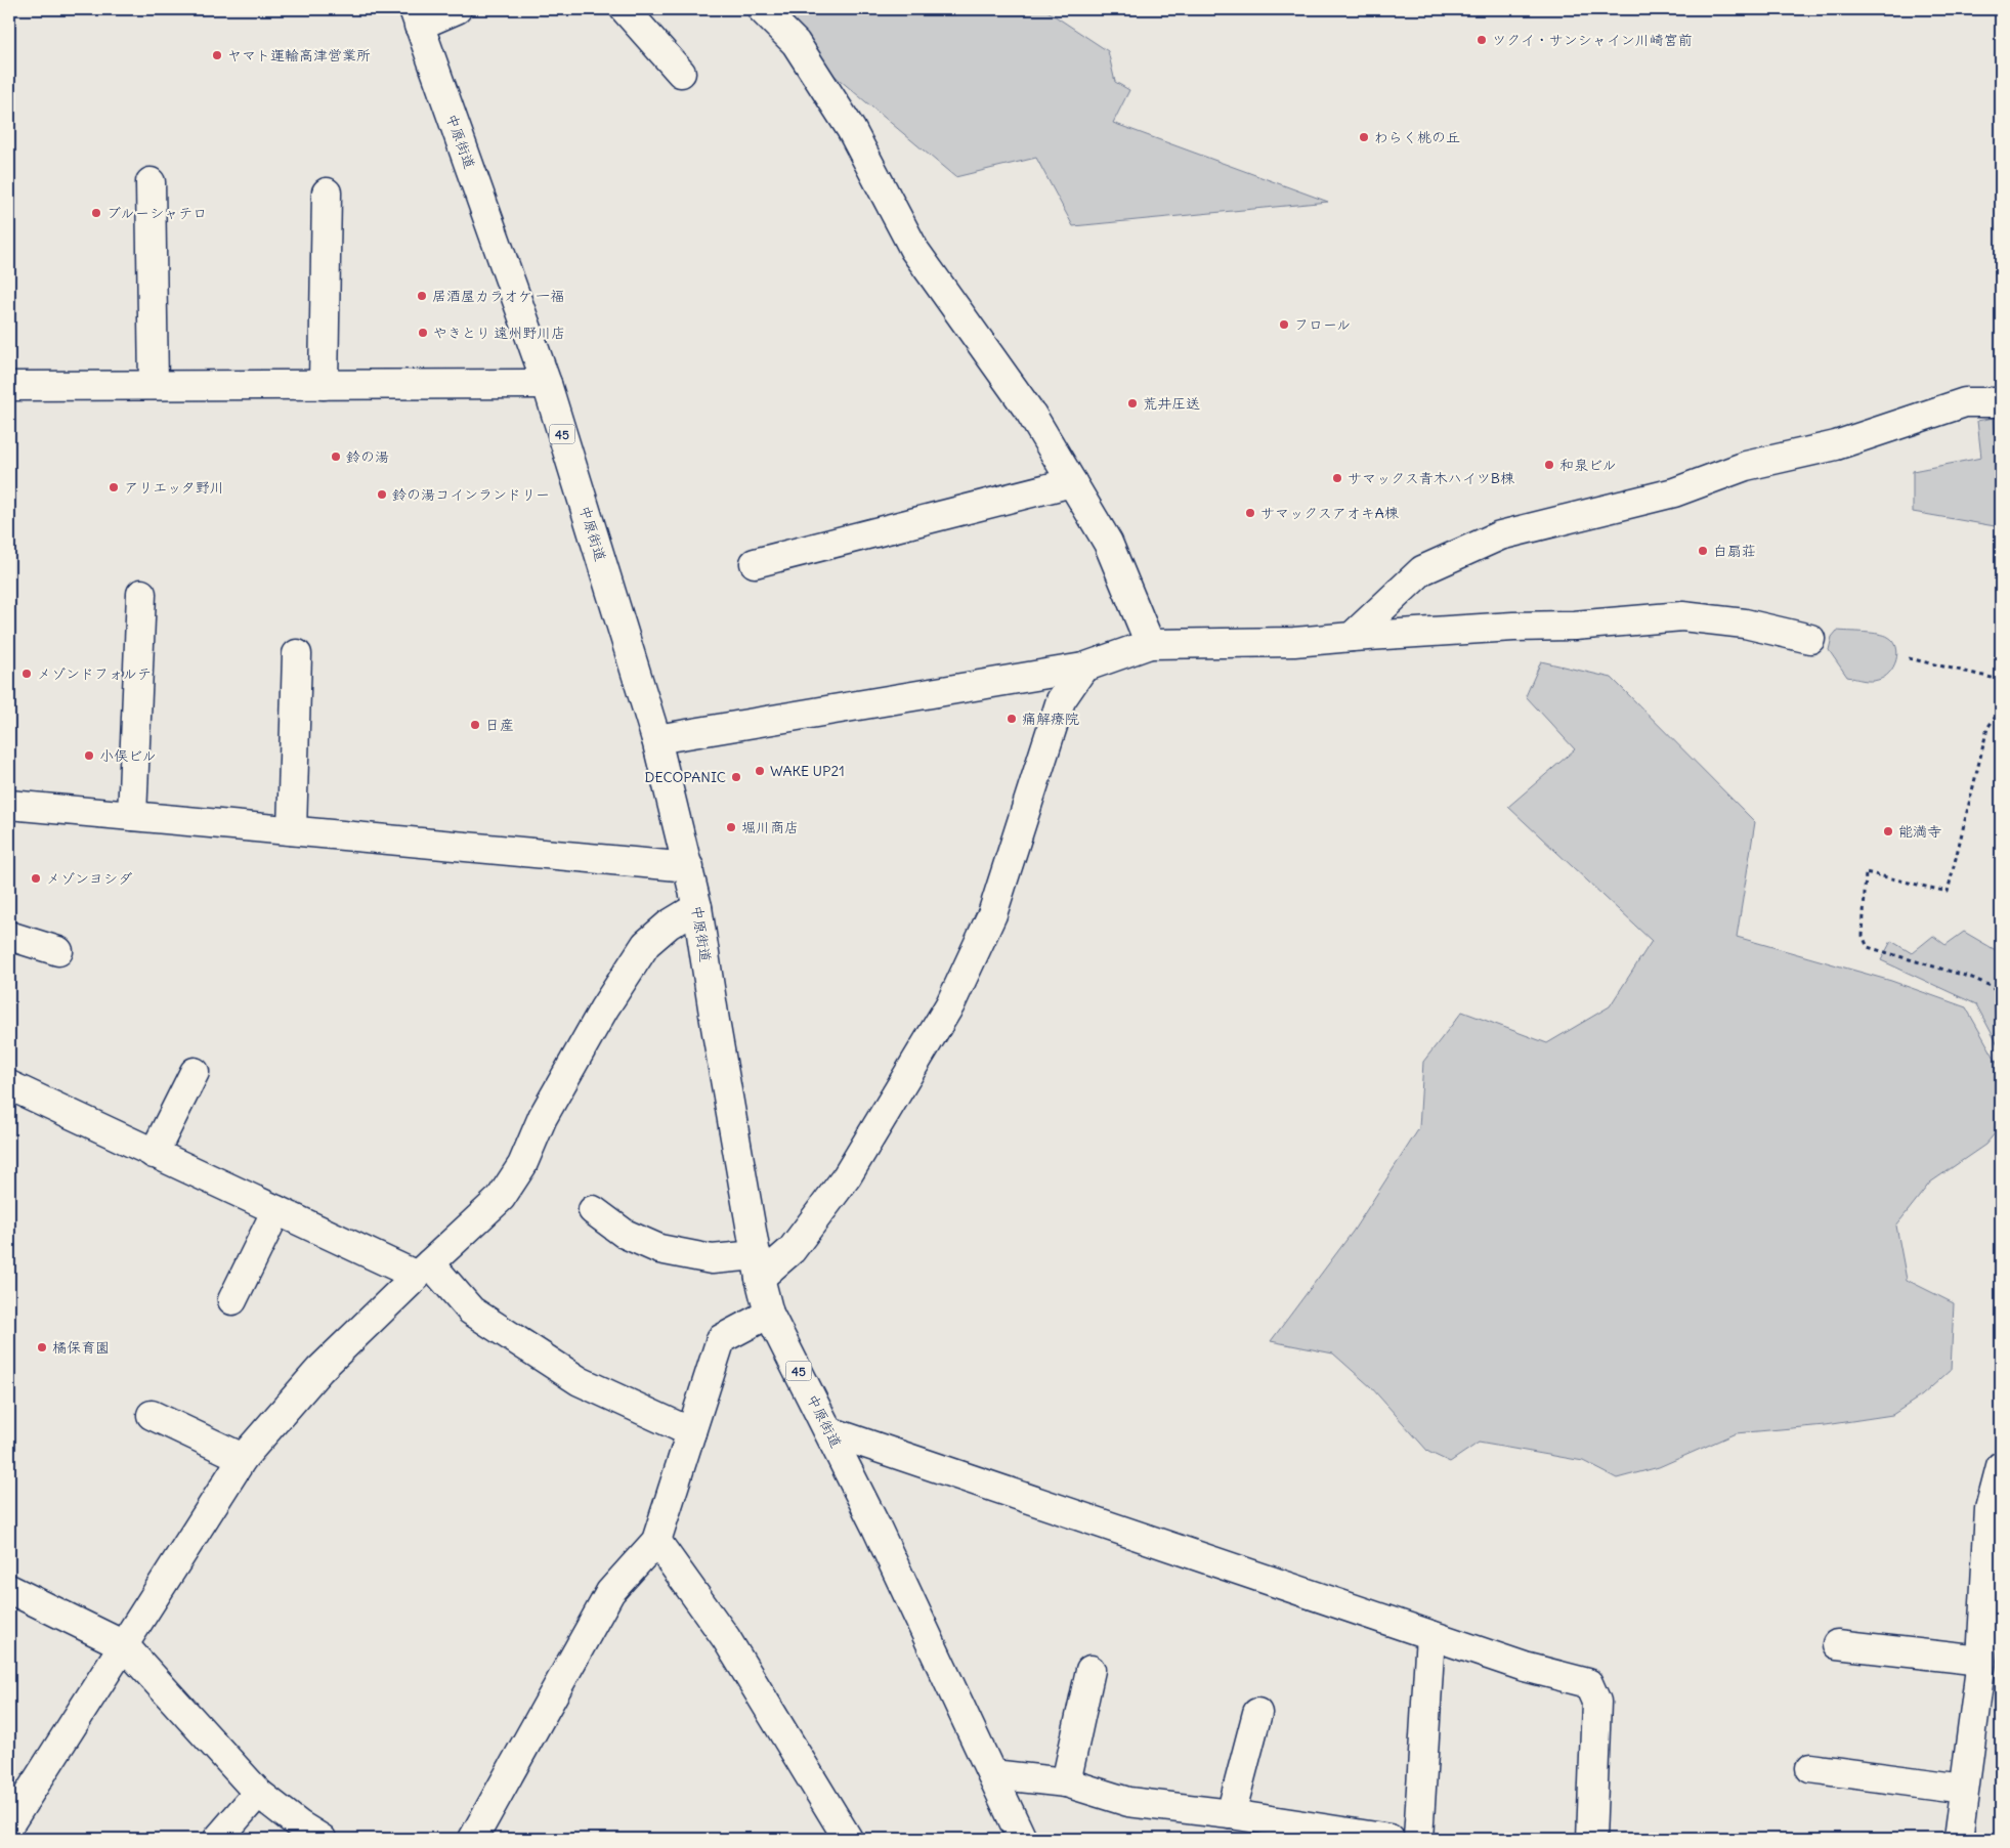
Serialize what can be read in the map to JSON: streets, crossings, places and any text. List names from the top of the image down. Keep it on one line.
{"streets":{"street":["中原街道","45"]},"places":["ツクイ・サンシャイン川崎宮前","ヤマト運輸高津営業所","わらく桃の丘","ブルーシャテロ","居酒屋カラオケ 一福","フロール","やきとり 遠州野川店","荒井圧送","鈴の湯","和泉ビル","サマックス青木ハイツB棟","アリエッタ野川","鈴の湯コインランドリー","サマックスアオキA棟","白扇荘","メゾンドフォルテ","痛解療院","日産","小俣ビル","WAKE UP21","DECOPANIC","堀川商店","能満寺","メゾンヨシダ","橘保育園"]}
